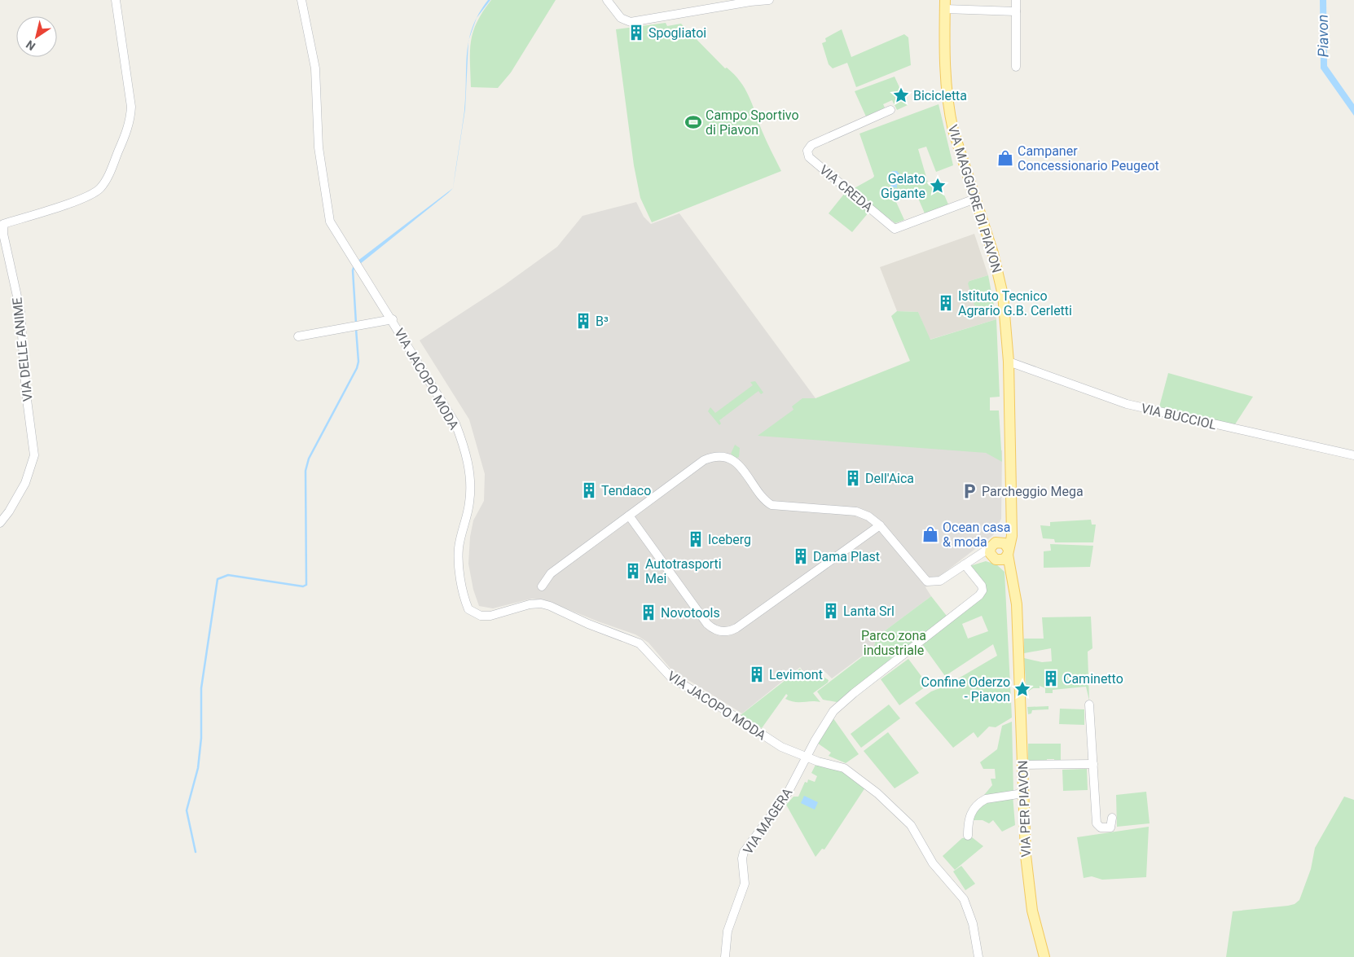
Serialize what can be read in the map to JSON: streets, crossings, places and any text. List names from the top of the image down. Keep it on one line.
{"streets":{"main road":["VIA MAGGIORE DI PIAVON","VIA PER PIAVON"],"street":["VIA CREDA","VIA DELLE ANIME","VIA JACOPO MODA","VIA BUCCIOL","VIA MAGERA"]},"crossings":[["VIA CREDA","VIA MAGGIORE DI PIAVON"],["VIA MAGGIORE DI PIAVON","VIA BUCCIOL"],["VIA MAGGIORE DI PIAVON","VIA PER PIAVON"],["VIA JACOPO MODA","VIA MAGERA"]],"water":["Piavon"],"parks":["Parco zona industriale"],"places":{"building":["Spogliatoi","Istituto Tecnico Agrario G.B. Cerletti","B³","Dell'Aica","Tendaco","Iceberg","Dama Plast","Autotrasporti Mei","Lanta Srl","Novotools","Levimont","Caminetto"],"place":["Bicicletta","Gelato Gigante","Confine Oderzo - Piavon"],"sports":["Campo Sportivo di Piavon"],"shop":["Campaner Concessionario Peugeot","Ocean casa & moda"],"parking":["Parcheggio Mega"]},"north":"bottom left"}
